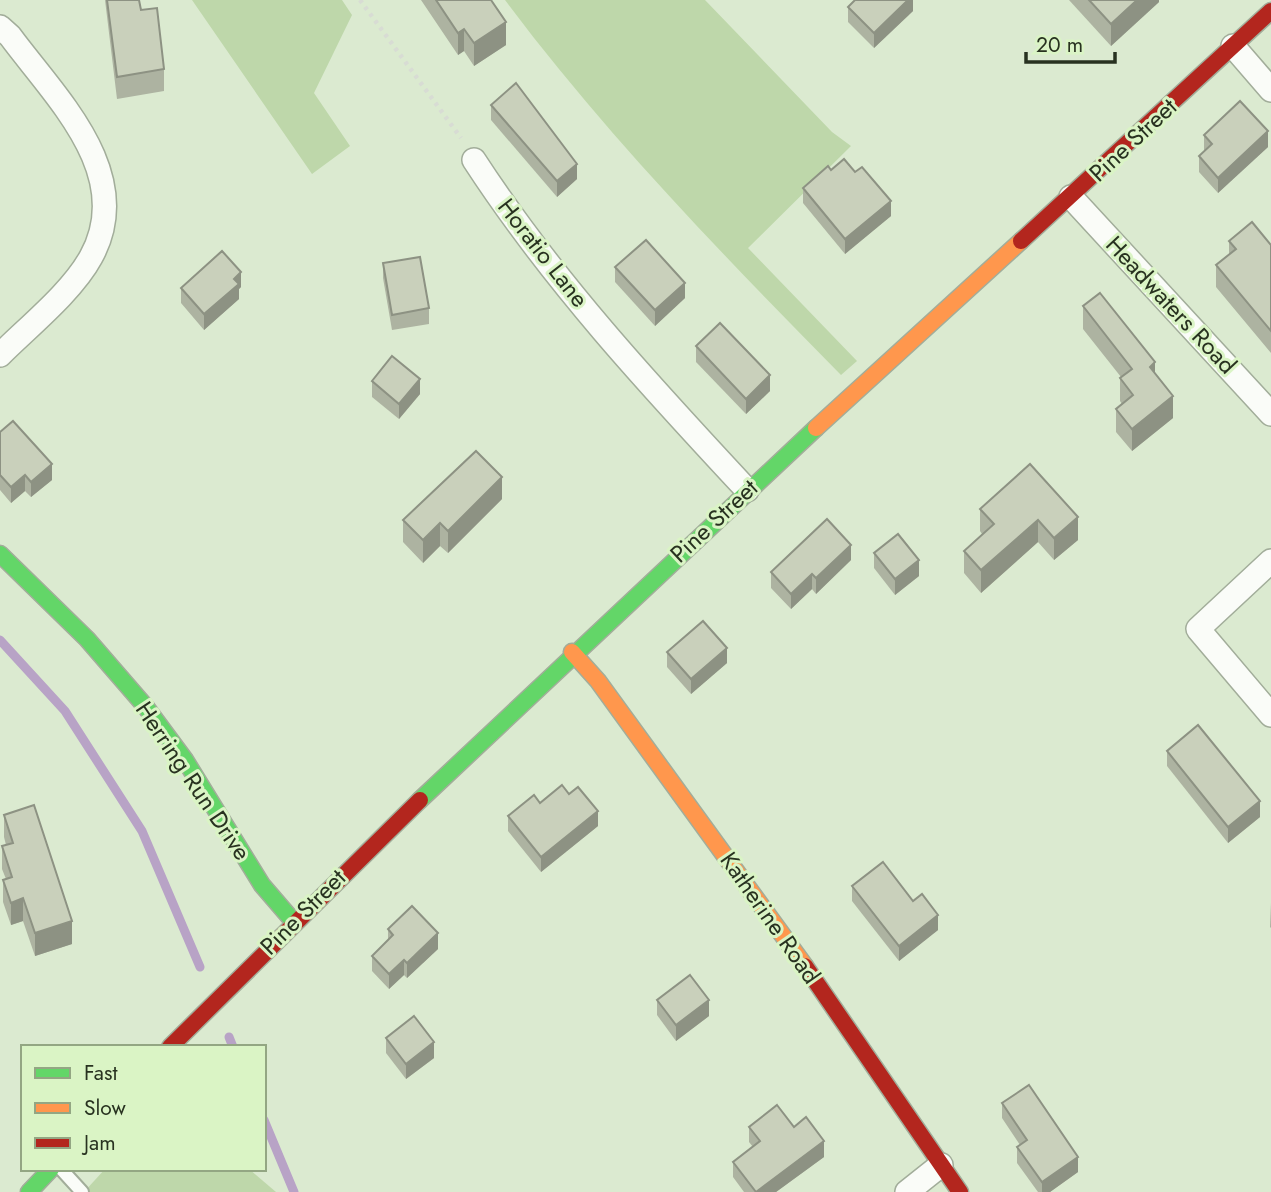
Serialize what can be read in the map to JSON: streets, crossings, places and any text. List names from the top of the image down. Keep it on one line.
{"streets":{"main road":["Pine Street","Herring Run Drive","Katherine Road"],"street":["Horatio Lane","Headwaters Road"]},"crossings":[["Pine Street","Horatio Lane"],["Pine Street","Headwaters Road"],["Pine Street","Herring Run Drive"],["Pine Street","Katherine Road"]],"legend":["Fast","Slow","Jam"],"scale_bar":"20 m"}
